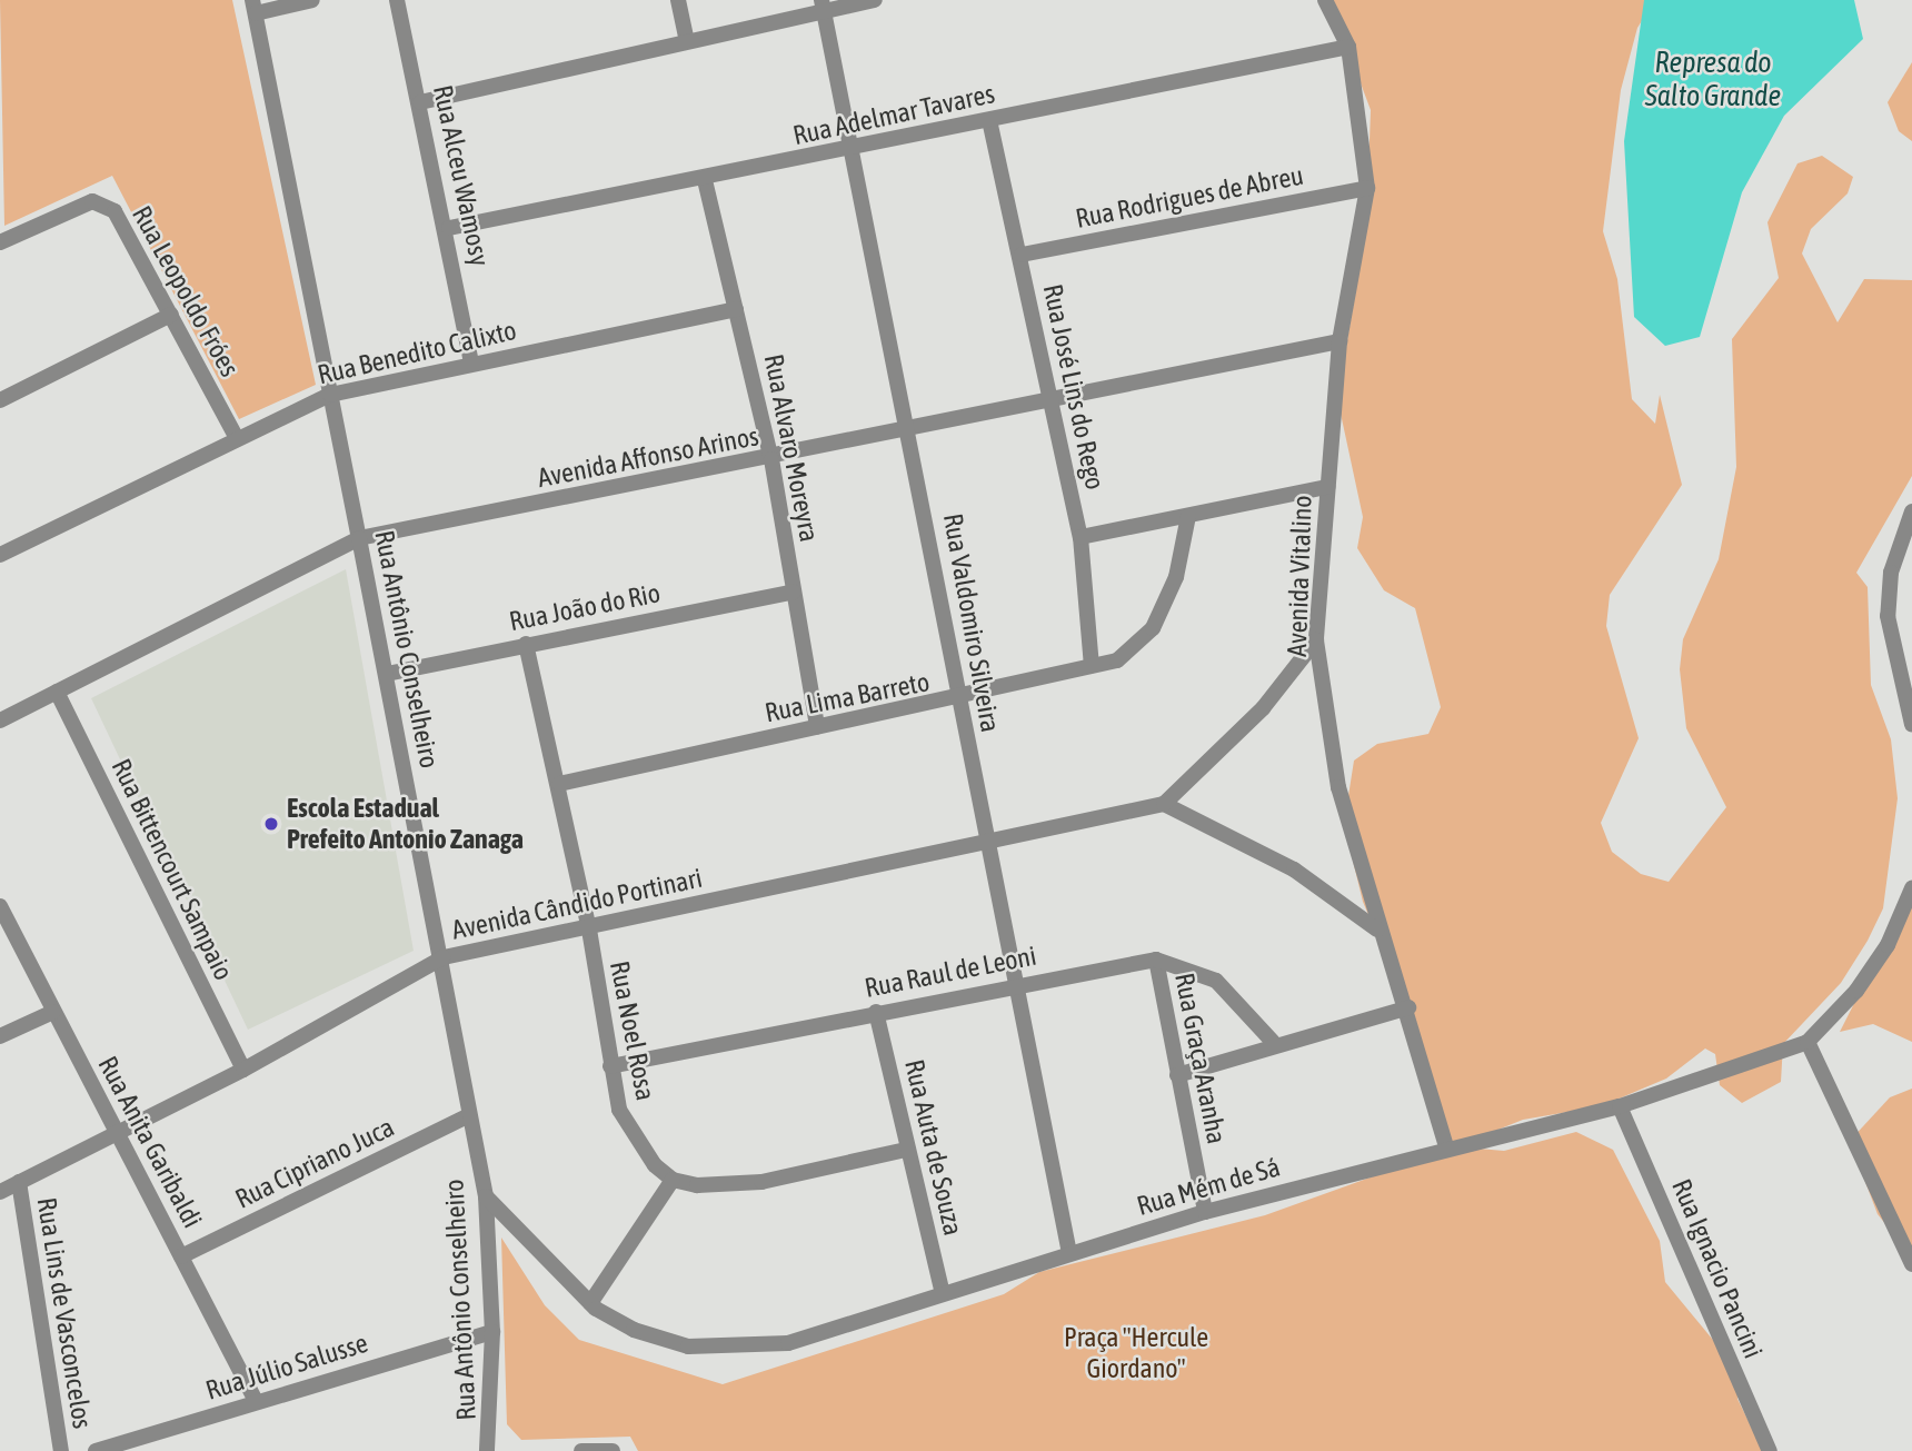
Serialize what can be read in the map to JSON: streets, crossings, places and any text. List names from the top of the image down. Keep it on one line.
{"streets":{"street":["Rua Adelmar Tavares","Rua Alceu Wamosy","Rua Rodrigues de Abreu","Rua Leopoldo Fróes","Rua Benedito Calixto","Rua José Lins do Rego","Rua Alvaro Moreyra","Avenida Affonso Arinos","Avenida Vitalino","Rua João do Rio","Rua Valdomiro Silveira","Rua Antônio Conselheiro","Rua Lima Barreto","Rua Bittencourt Sampaio","Avenida Cândido Portinari","Rua Raul de Leoni","Rua Noel Rosa","Rua Graça Aranha","Rua Anita Garibaldi","Rua Auta de Souza","Rua Cipriano Juca","Rua Mém de Sá","Rua Ignacio Pancini","Rua Lins de Vasconcelos","Rua Júlio Salusse"]},"crossings":[["Rua Adelmar Tavares","Rua Alceu Wamosy"],["Rua Adelmar Tavares","Rua José Lins do Rego"],["Rua Adelmar Tavares","Rua Alvaro Moreyra"],["Rua Adelmar Tavares","Avenida Vitalino"],["Rua Adelmar Tavares","Rua Valdomiro Silveira"],["Rua Alceu Wamosy","Rua Benedito Calixto"],["Rua Rodrigues de Abreu","Rua José Lins do Rego"],["Rua Rodrigues de Abreu","Avenida Vitalino"],["Rua Leopoldo Fróes","Rua Benedito Calixto"],["Rua Benedito Calixto","Rua Alvaro Moreyra"],["Rua Benedito Calixto","Rua Antônio Conselheiro"],["Rua José Lins do Rego","Avenida Affonso Arinos"],["Rua José Lins do Rego","Rua Lima Barreto"],["Rua Alvaro Moreyra","Avenida Affonso Arinos"],["Rua Alvaro Moreyra","Rua João do Rio"],["Rua Alvaro Moreyra","Rua Lima Barreto"],["Avenida Affonso Arinos","Avenida Vitalino"],["Avenida Affonso Arinos","Rua Valdomiro Silveira"],["Avenida Affonso Arinos","Rua Antônio Conselheiro"],["Avenida Affonso Arinos","Rua Bittencourt Sampaio"],["Avenida Vitalino","Rua Mém de Sá"],["Rua João do Rio","Rua Antônio Conselheiro"],["Rua João do Rio","Rua Noel Rosa"],["Rua Valdomiro Silveira","Rua Lima Barreto"],["Rua Valdomiro Silveira","Avenida Cândido Portinari"],["Rua Valdomiro Silveira","Rua Raul de Leoni"],["Rua Valdomiro Silveira","Rua Mém de Sá"],["Rua Antônio Conselheiro","Avenida Cândido Portinari"],["Rua Antônio Conselheiro","Rua Cipriano Juca"],["Rua Antônio Conselheiro","Rua Mém de Sá"],["Rua Antônio Conselheiro","Rua Júlio Salusse"],["Rua Lima Barreto","Rua Noel Rosa"],["Rua Bittencourt Sampaio","Avenida Cândido Portinari"],["Avenida Cândido Portinari","Rua Noel Rosa"],["Avenida Cândido Portinari","Rua Anita Garibaldi"],["Avenida Cândido Portinari","Rua Lins de Vasconcelos"],["Rua Raul de Leoni","Rua Noel Rosa"],["Rua Raul de Leoni","Rua Graça Aranha"],["Rua Raul de Leoni","Rua Auta de Souza"],["Rua Graça Aranha","Rua Mém de Sá"],["Rua Anita Garibaldi","Rua Cipriano Juca"],["Rua Anita Garibaldi","Rua Júlio Salusse"],["Rua Auta de Souza","Rua Mém de Sá"],["Rua Mém de Sá","Rua Ignacio Pancini"]],"water":["Represa do Salto Grande"],"parks":["Praça \"Hercule Giordano\""],"places":["Escola Estadual Prefeito Antonio Zanaga"]}
